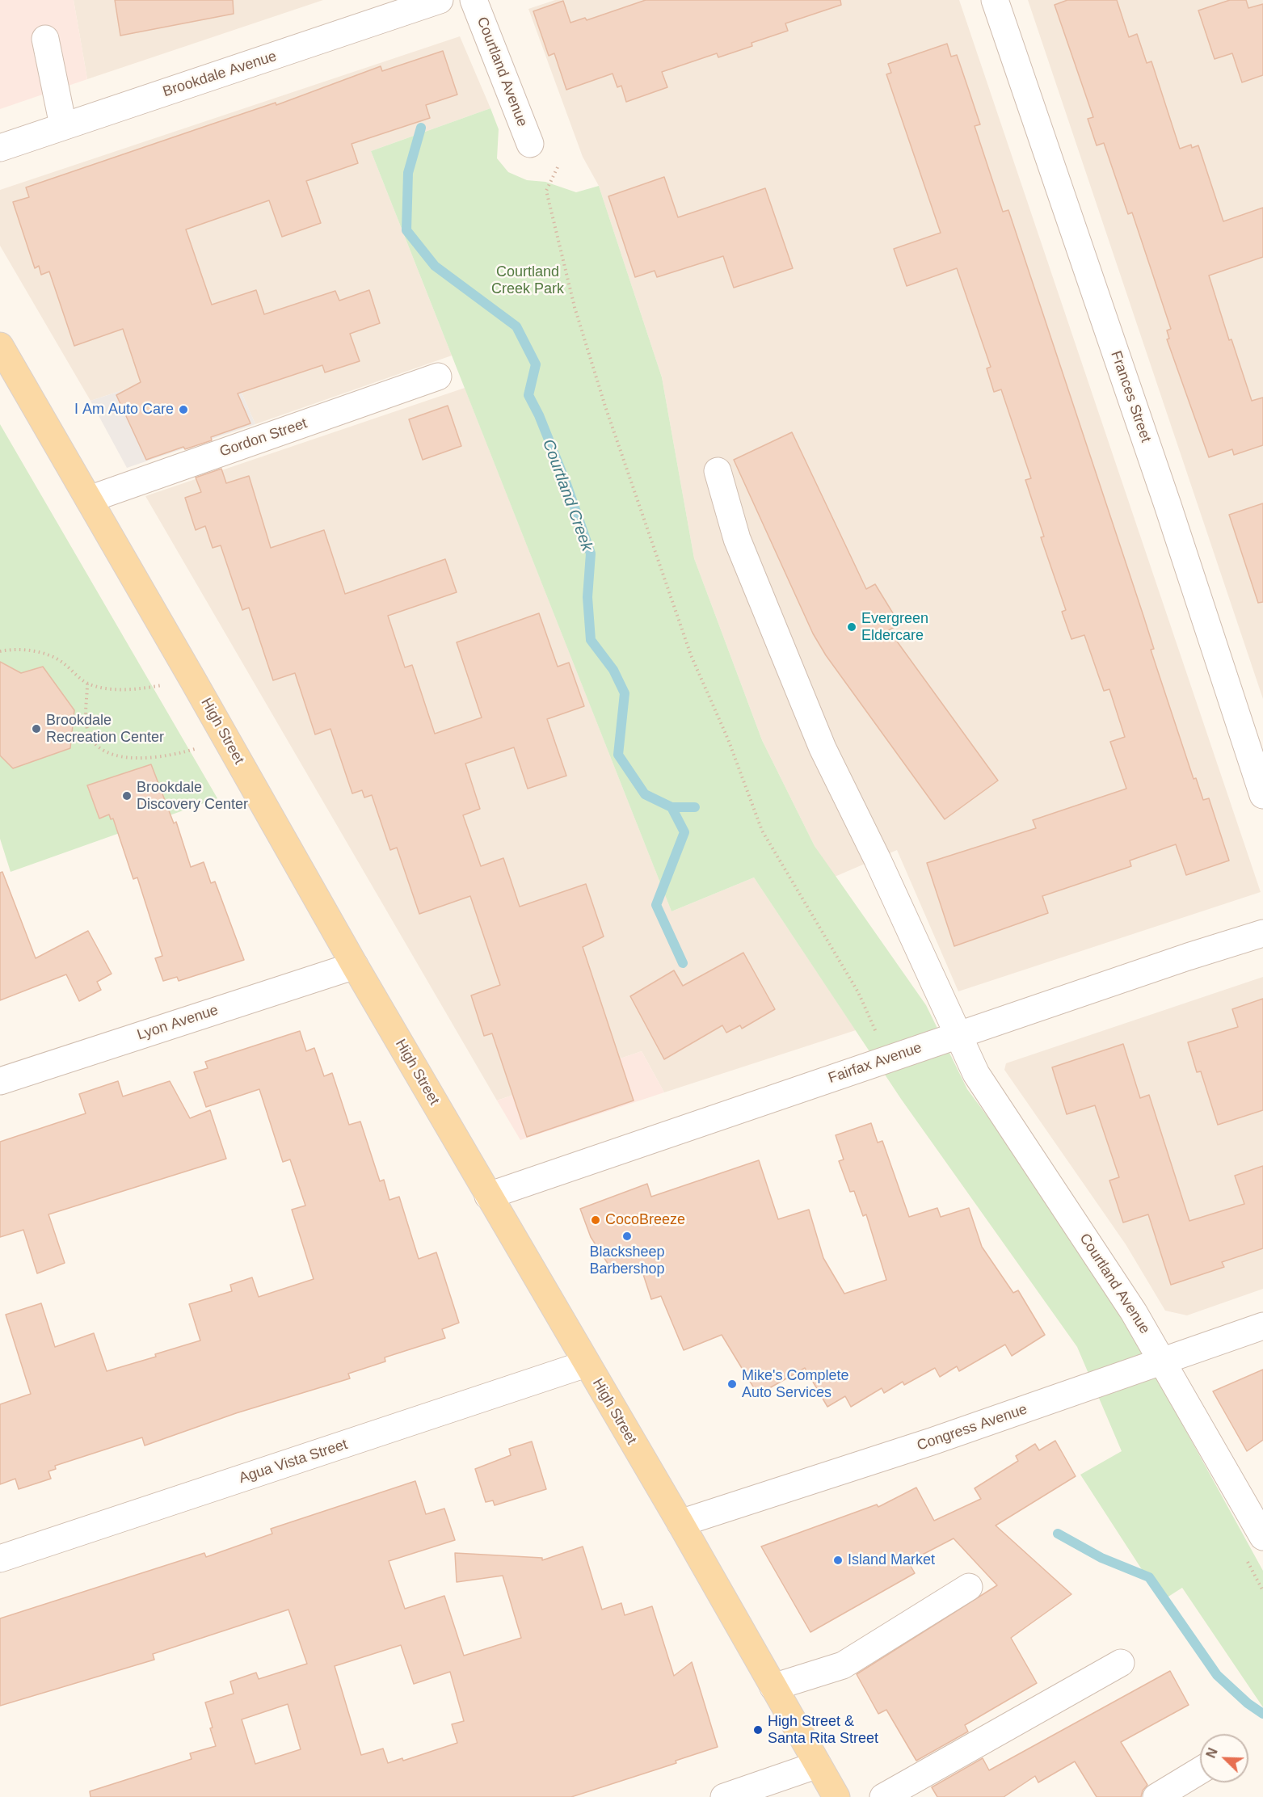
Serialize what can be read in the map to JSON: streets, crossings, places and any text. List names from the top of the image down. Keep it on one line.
{"streets":{"main road":["High Street"],"street":["Courtland Avenue","Brookdale Avenue","Frances Street","Gordon Street","Lyon Avenue","Fairfax Avenue","Congress Avenue","Agua Vista Street"]},"crossings":[["Courtland Avenue","Fairfax Avenue"],["Courtland Avenue","Congress Avenue"],["Gordon Street","High Street"],["High Street","Lyon Avenue"],["High Street","Fairfax Avenue"],["High Street","Congress Avenue"],["High Street","Agua Vista Street"]],"water":["Courtland Creek"],"parks":["Courtland Creek Park"],"places":["I Am Auto Care","Evergreen Eldercare","Brookdale Recreation Center","Brookdale Discovery Center","CocoBreeze","Blacksheep Barbershop","Mike's Complete Auto Services","Island Market","High Street & Santa Rita Street"],"north":"top left"}
